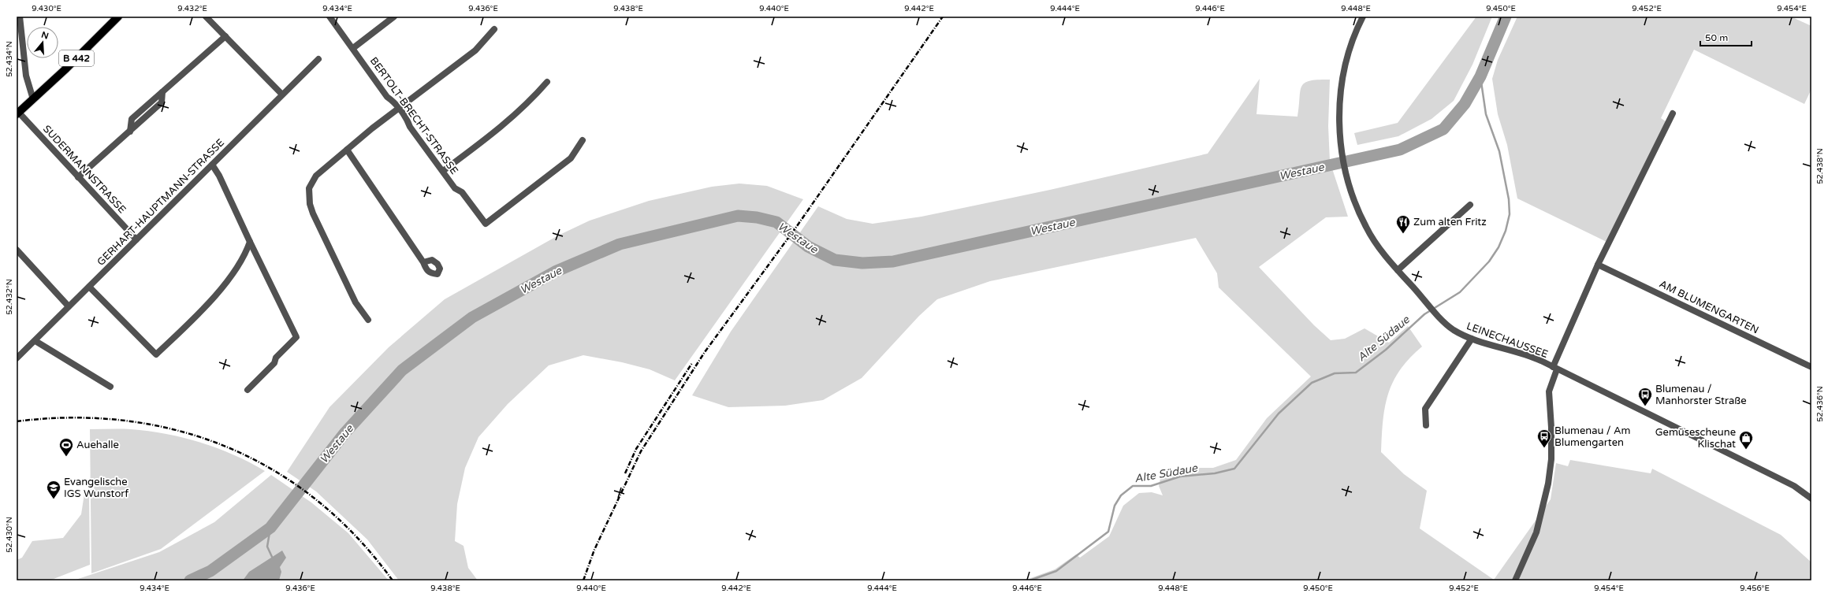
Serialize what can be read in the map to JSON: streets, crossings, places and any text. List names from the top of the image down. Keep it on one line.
{"streets":{"main road":["B 442"],"street":["BERTOLT-BRECHT-STRASSE","SUDERMANNSTRASSE","GERHART-HAUPTMANN-STRASSE","AM BLUMENGARTEN","LEINECHAUSSEE"]},"crossings":[["B 442","SUDERMANNSTRASSE"],["SUDERMANNSTRASSE","GERHART-HAUPTMANN-STRASSE"]],"water":["Westaue","Alte Südaue"],"places":{"restaurant":["Zum alten Fritz"],"bus stop":["Blumenau / Manhorster Straße","Blumenau / Am Blumengarten"],"shop":["Gemüsescheune Klischat"],"sports":["Auehalle"],"school or university":["Evangelische IGS Wunstorf"]},"scale_bar":"50 m","north":"top","coordinates":["9.430°E","9.432°E","9.434°E","9.436°E","9.438°E","9.440°E","9.442°E","9.444°E","9.446°E","9.448°E","9.450°E","9.452°E","9.454°E","52.434°N","52.438°N","52.432°N","52.436°N","52.430°N","9.456°E"]}
